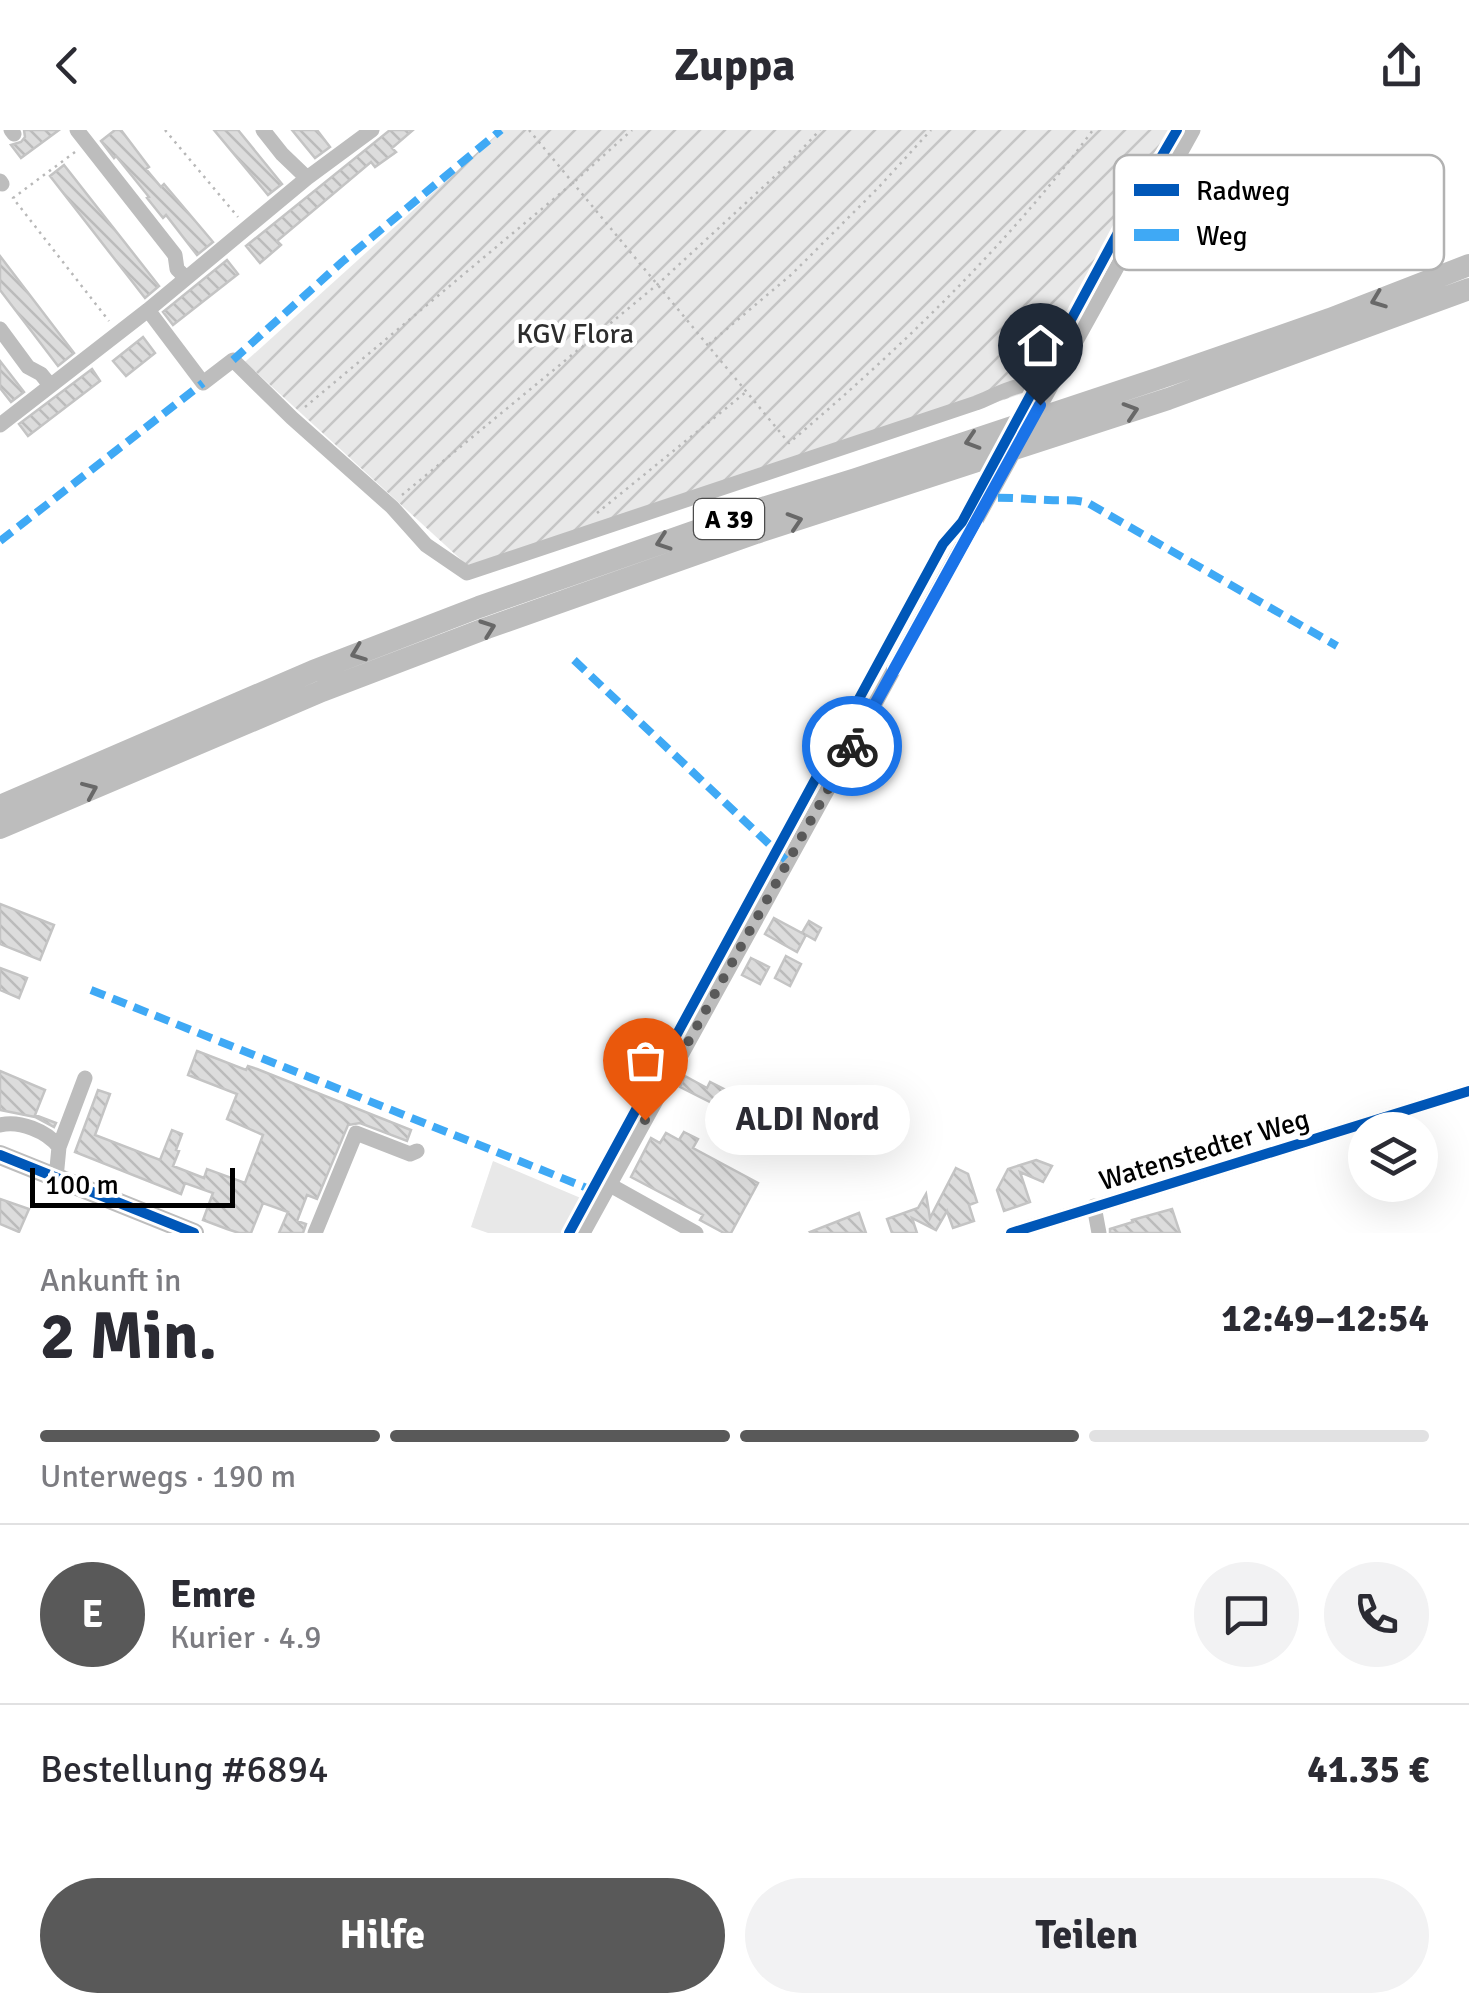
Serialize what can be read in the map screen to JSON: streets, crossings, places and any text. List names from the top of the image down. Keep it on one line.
{"streets":{"highway":["A 39"],"street":["Watenstedter Weg"]},"parks":["KGV Flora"],"places":["ALDI Nord"],"legend":["Radweg","Weg"],"scale_bar":"100 m","page":{"header":"Zuppa","bubble":"ALDI Nord","scale":"100 m","heading":["2 Min.","Ankunft in","12:49–12:54"],"panel":["Emre","Kurier · 4.9","Bestellung #6894","41.35 €"],"bar":"Unterwegs · 190 m","round":"E","buttons":["Hilfe","Teilen"]}}
